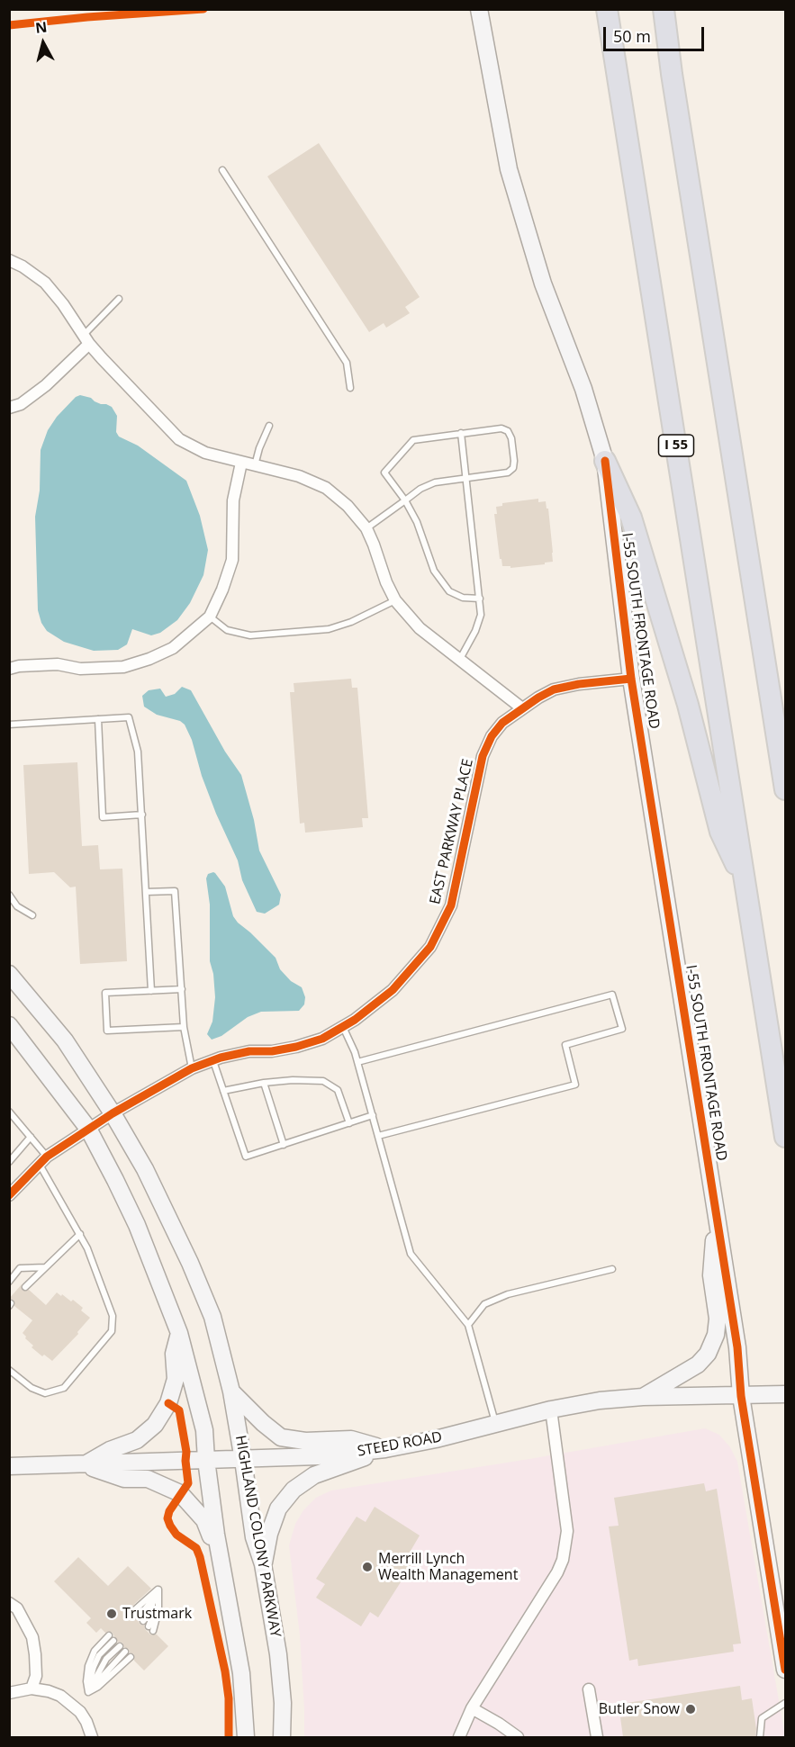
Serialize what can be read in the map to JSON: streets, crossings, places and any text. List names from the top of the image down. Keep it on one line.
{"streets":{"highway":["I 55"],"street":["I-55 SOUTH FRONTAGE ROAD","EAST PARKWAY PLACE","STEED ROAD","HIGHLAND COLONY PARKWAY"]},"crossings":[["I-55 SOUTH FRONTAGE ROAD","EAST PARKWAY PLACE"],["I-55 SOUTH FRONTAGE ROAD","STEED ROAD"],["EAST PARKWAY PLACE","HIGHLAND COLONY PARKWAY"],["STEED ROAD","HIGHLAND COLONY PARKWAY"]],"places":["Merrill Lynch Wealth Management","Trustmark","Butler Snow"],"scale_bar":"50 m","north":"top"}
